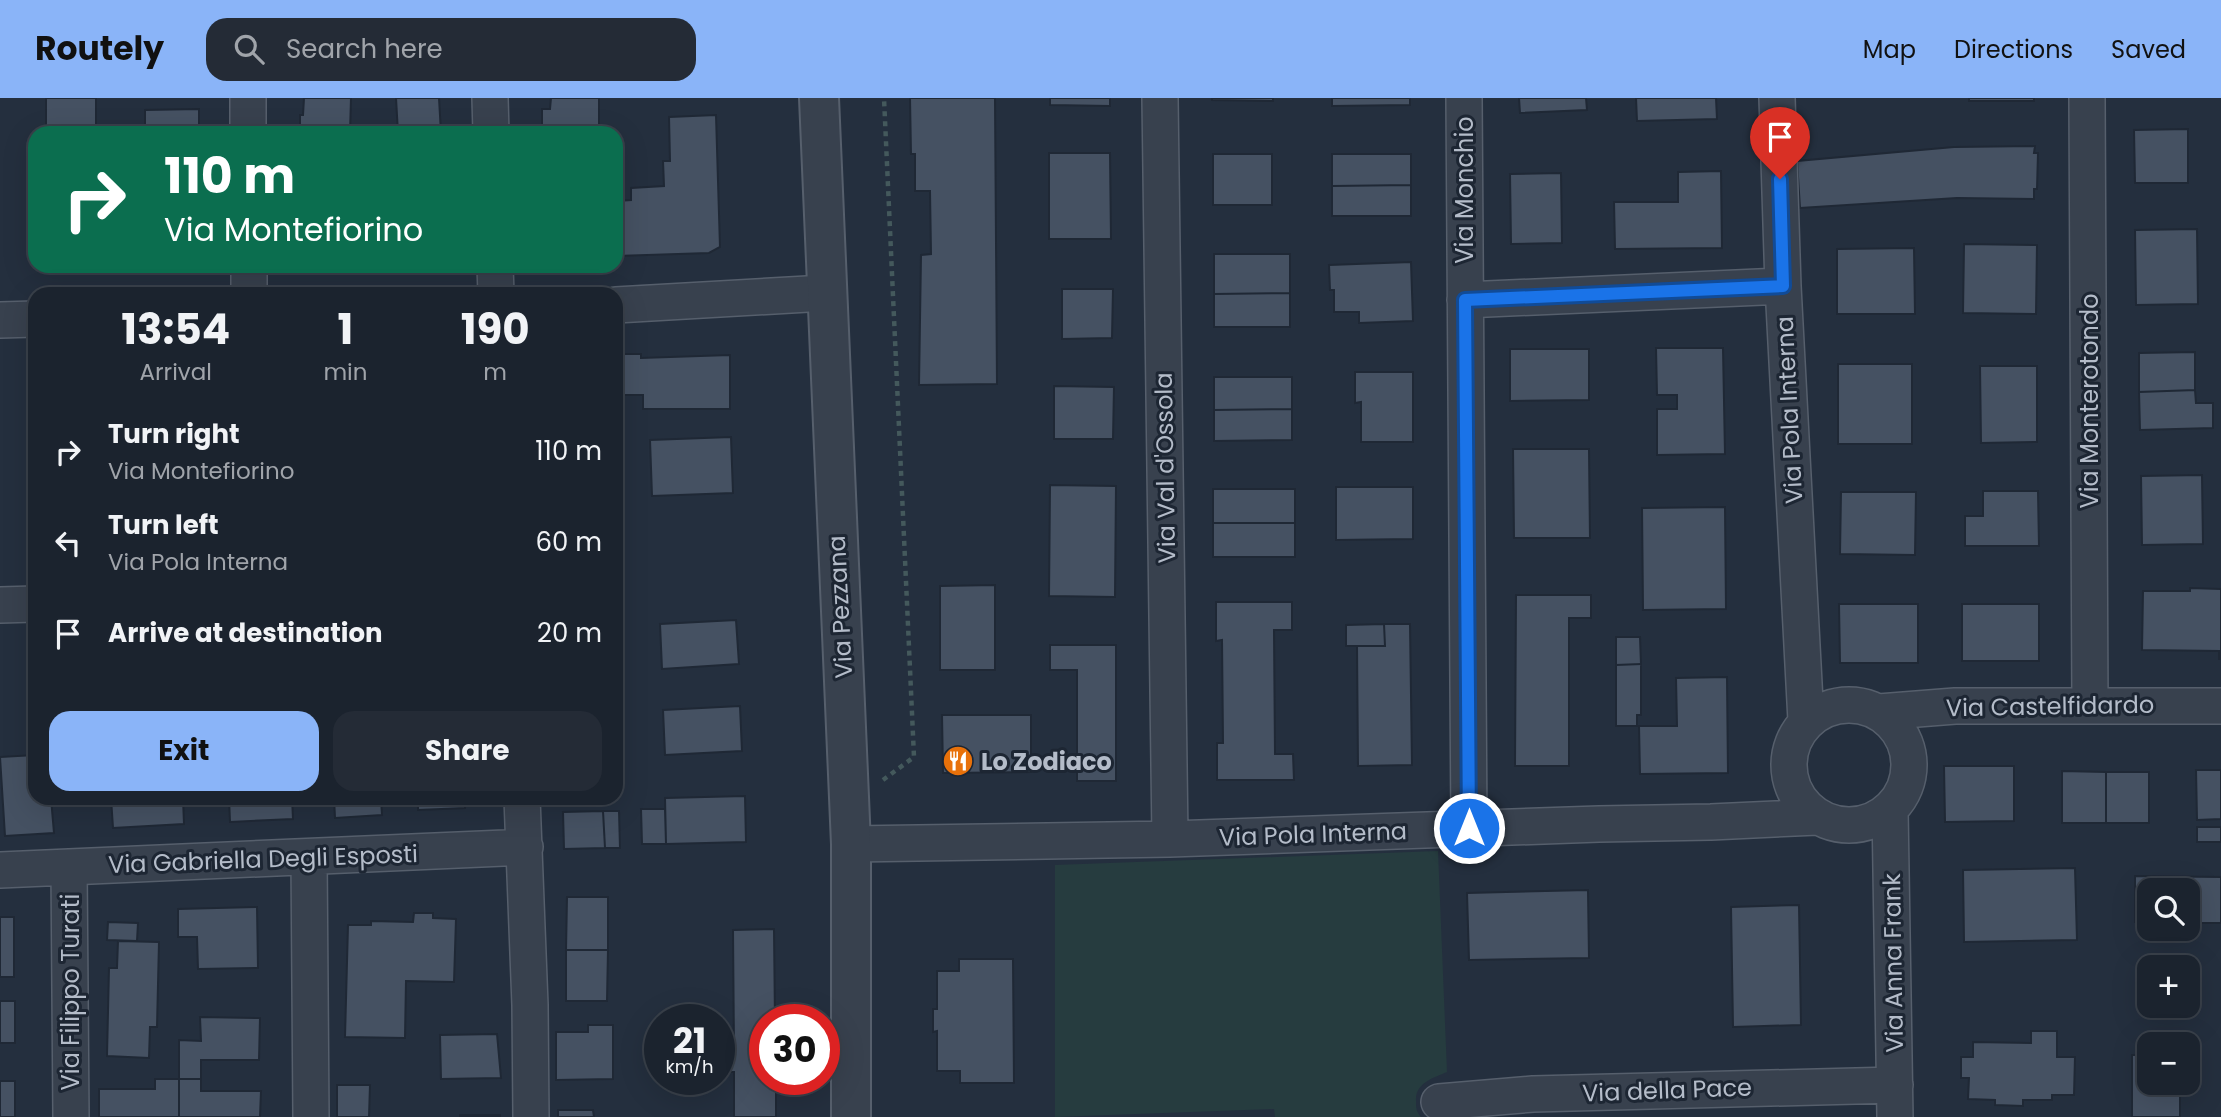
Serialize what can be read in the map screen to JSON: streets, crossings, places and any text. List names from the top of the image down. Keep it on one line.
{"streets":{"street":["Via Monchio","Via Monterotondo","Via Pola Interna","Via Val d'Ossola","Via Pezzana","Via Castelfidardo","Via Gabriella Degli Esposti","Via Anna Frank","Via Filippo Turati","Via della Pace"]},"crossings":[["Via Monchio","Via Pola Interna"],["Via Monterotondo","Via Castelfidardo"],["Via Pola Interna","Via Val d'Ossola"],["Via Pola Interna","Via Pezzana"],["Via Pola Interna","Via Castelfidardo"],["Via Pola Interna","Via Anna Frank"],["Via Castelfidardo","Via Anna Frank"],["Via Gabriella Degli Esposti","Via Filippo Turati"],["Via Anna Frank","Via della Pace"]],"places":{"restaurant":["Lo Zodiaco"]},"page":{"header":"Routely","search":"Search here","nav":["Map","Directions","Saved"],"turn":["110 m","Via Montefiorino"],"eta":["13:54","Arrival","1","min","190","m"],"list":[{"name":"Turn right","note":"Via Montefiorino","value":"110 m"},{"name":"Turn left","note":"Via Pola Interna","value":"60 m"},{"name":"Arrive at destination","value":"20 m"}],"buttons":["Exit","Share"],"map_buttons":["+","−"],"speed":"21 km/h","limit":"30"}}
